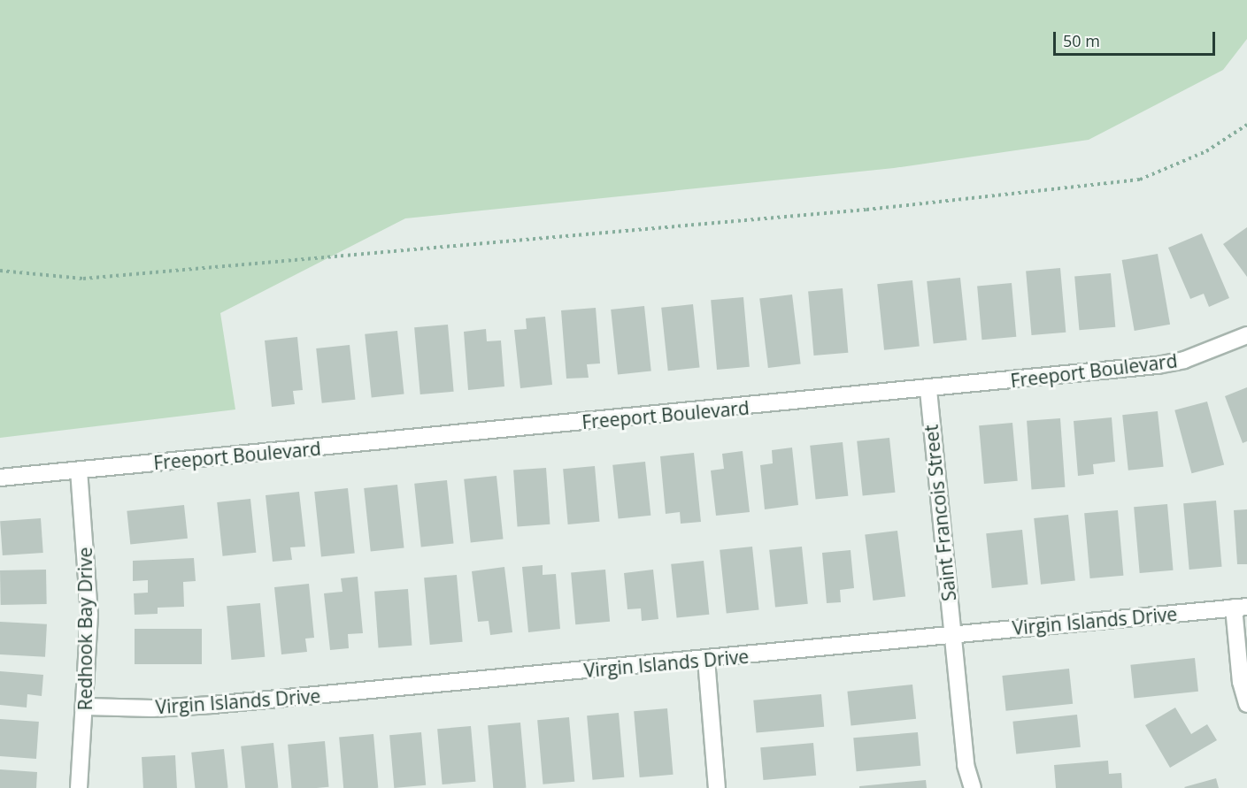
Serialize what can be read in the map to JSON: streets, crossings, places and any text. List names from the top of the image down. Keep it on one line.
{"streets":{"street":["Freeport Boulevard","Saint Francois Street","Virgin Islands Drive","Redhook Bay Drive"]},"crossings":[["Freeport Boulevard","Saint Francois Street"],["Freeport Boulevard","Redhook Bay Drive"],["Saint Francois Street","Virgin Islands Drive"],["Virgin Islands Drive","Redhook Bay Drive"]],"scale_bar":"50 m"}
